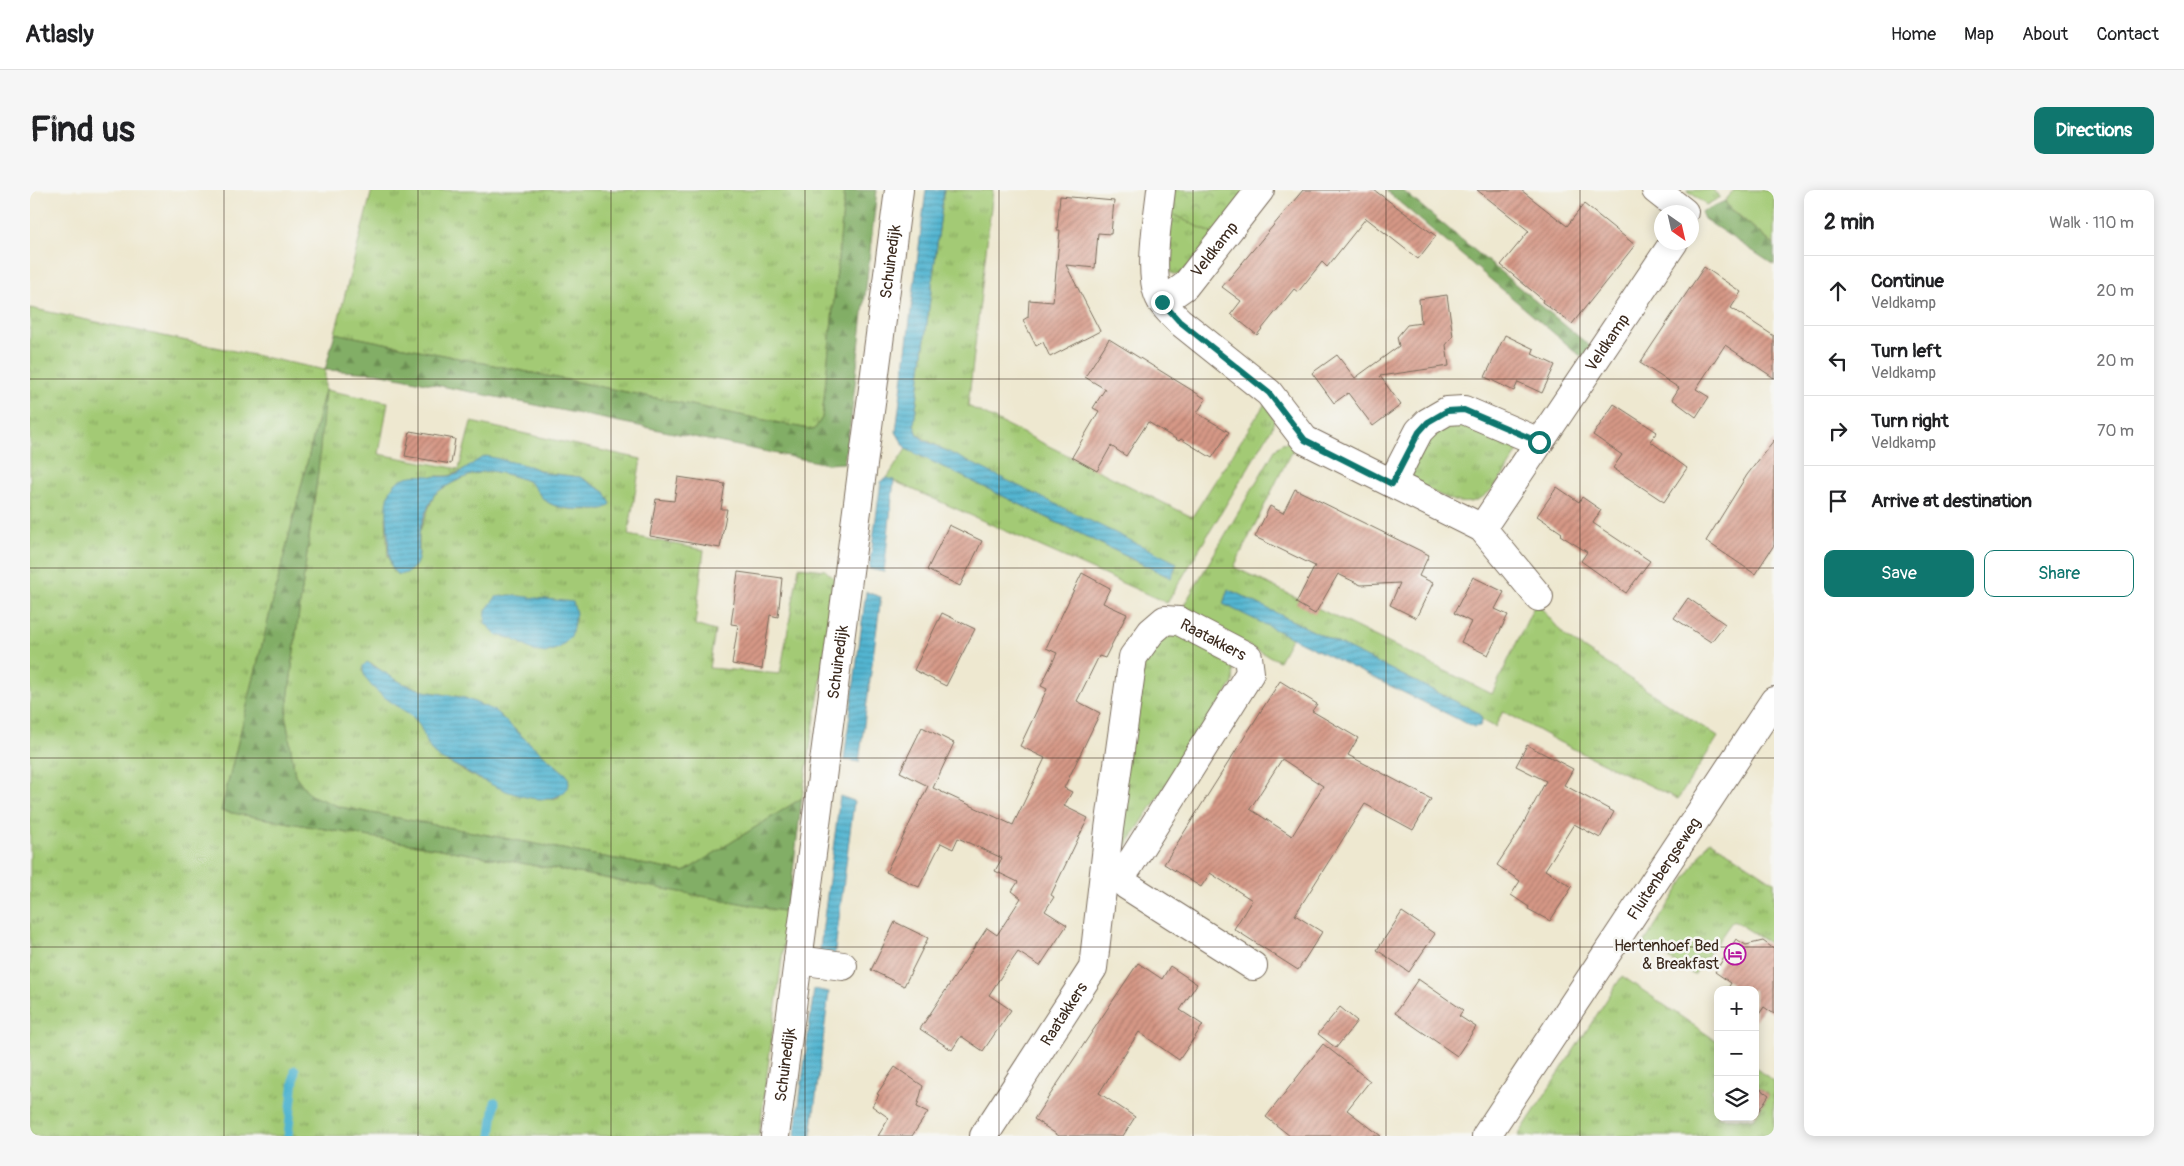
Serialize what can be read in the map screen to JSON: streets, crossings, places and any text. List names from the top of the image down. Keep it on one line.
{"streets":{"street":["Veldkamp","Schuinedijk","Raatakkers","Fluitenbergseweg"]},"places":{"hotel":["Hertenhoef Bed & Breakfast"]},"north":"bottom right","page":{"header":"Atlasly","nav":["Home","Map","About","Contact"],"buttons":["Directions",["Save","Share"]],"title":"Find us","heading":["2 min","Walk · 110 m"],"list":[["Continue","Veldkamp","20 m"],["Turn left","Veldkamp","20 m"],["Turn right","Veldkamp","70 m"],"Arrive at destination"],"map_buttons":["+","−"]}}
